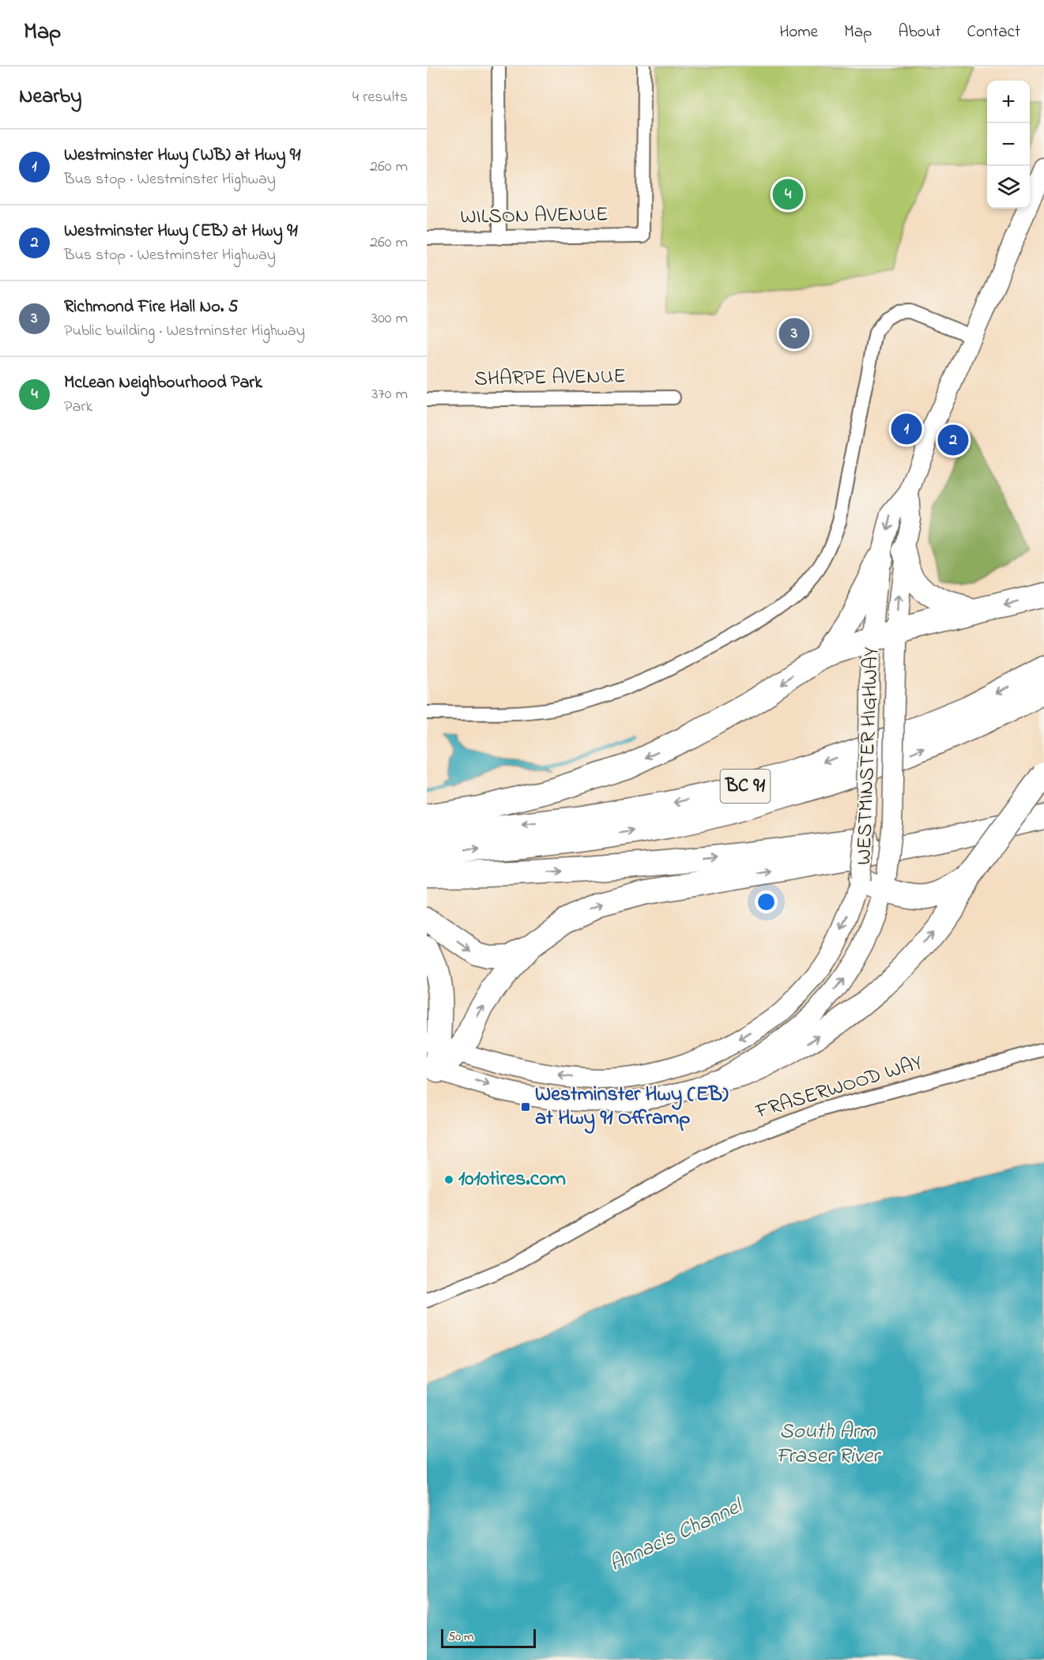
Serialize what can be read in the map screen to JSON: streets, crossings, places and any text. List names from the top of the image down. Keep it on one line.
{"streets":{"highway":["BC 91"],"main road":["WESTMINSTER HIGHWAY"],"street":["WILSON AVENUE","SHARPE AVENUE","FRASERWOOD WAY"]},"water":["South Arm Fraser River","Annacis Channel"],"places":{"transit":["Westminster Hwy (EB) at Hwy 91 Offramp"],"other":["1010tires.com"]},"scale_bar":"50 m","page":{"header":"Map","nav":["Home","Map","About","Contact"],"heading":["Nearby","4 results"],"map_buttons":["+","−"],"list":[{"mark":"1","name":"Westminster Hwy (WB) at Hwy 91","note":"Bus stop · Westminster Highway","value":"260 m"},{"mark":"2","name":"Westminster Hwy (EB) at Hwy 91","note":"Bus stop · Westminster Highway","value":"260 m"},{"mark":"3","name":"Richmond Fire Hall No. 5","note":"Public building · Westminster Highway","value":"300 m"},{"mark":"4","name":"McLean Neighbourhood Park","note":"Park","value":"370 m"}],"pins":["4","3","1","2"],"scale":"50 m"}}
